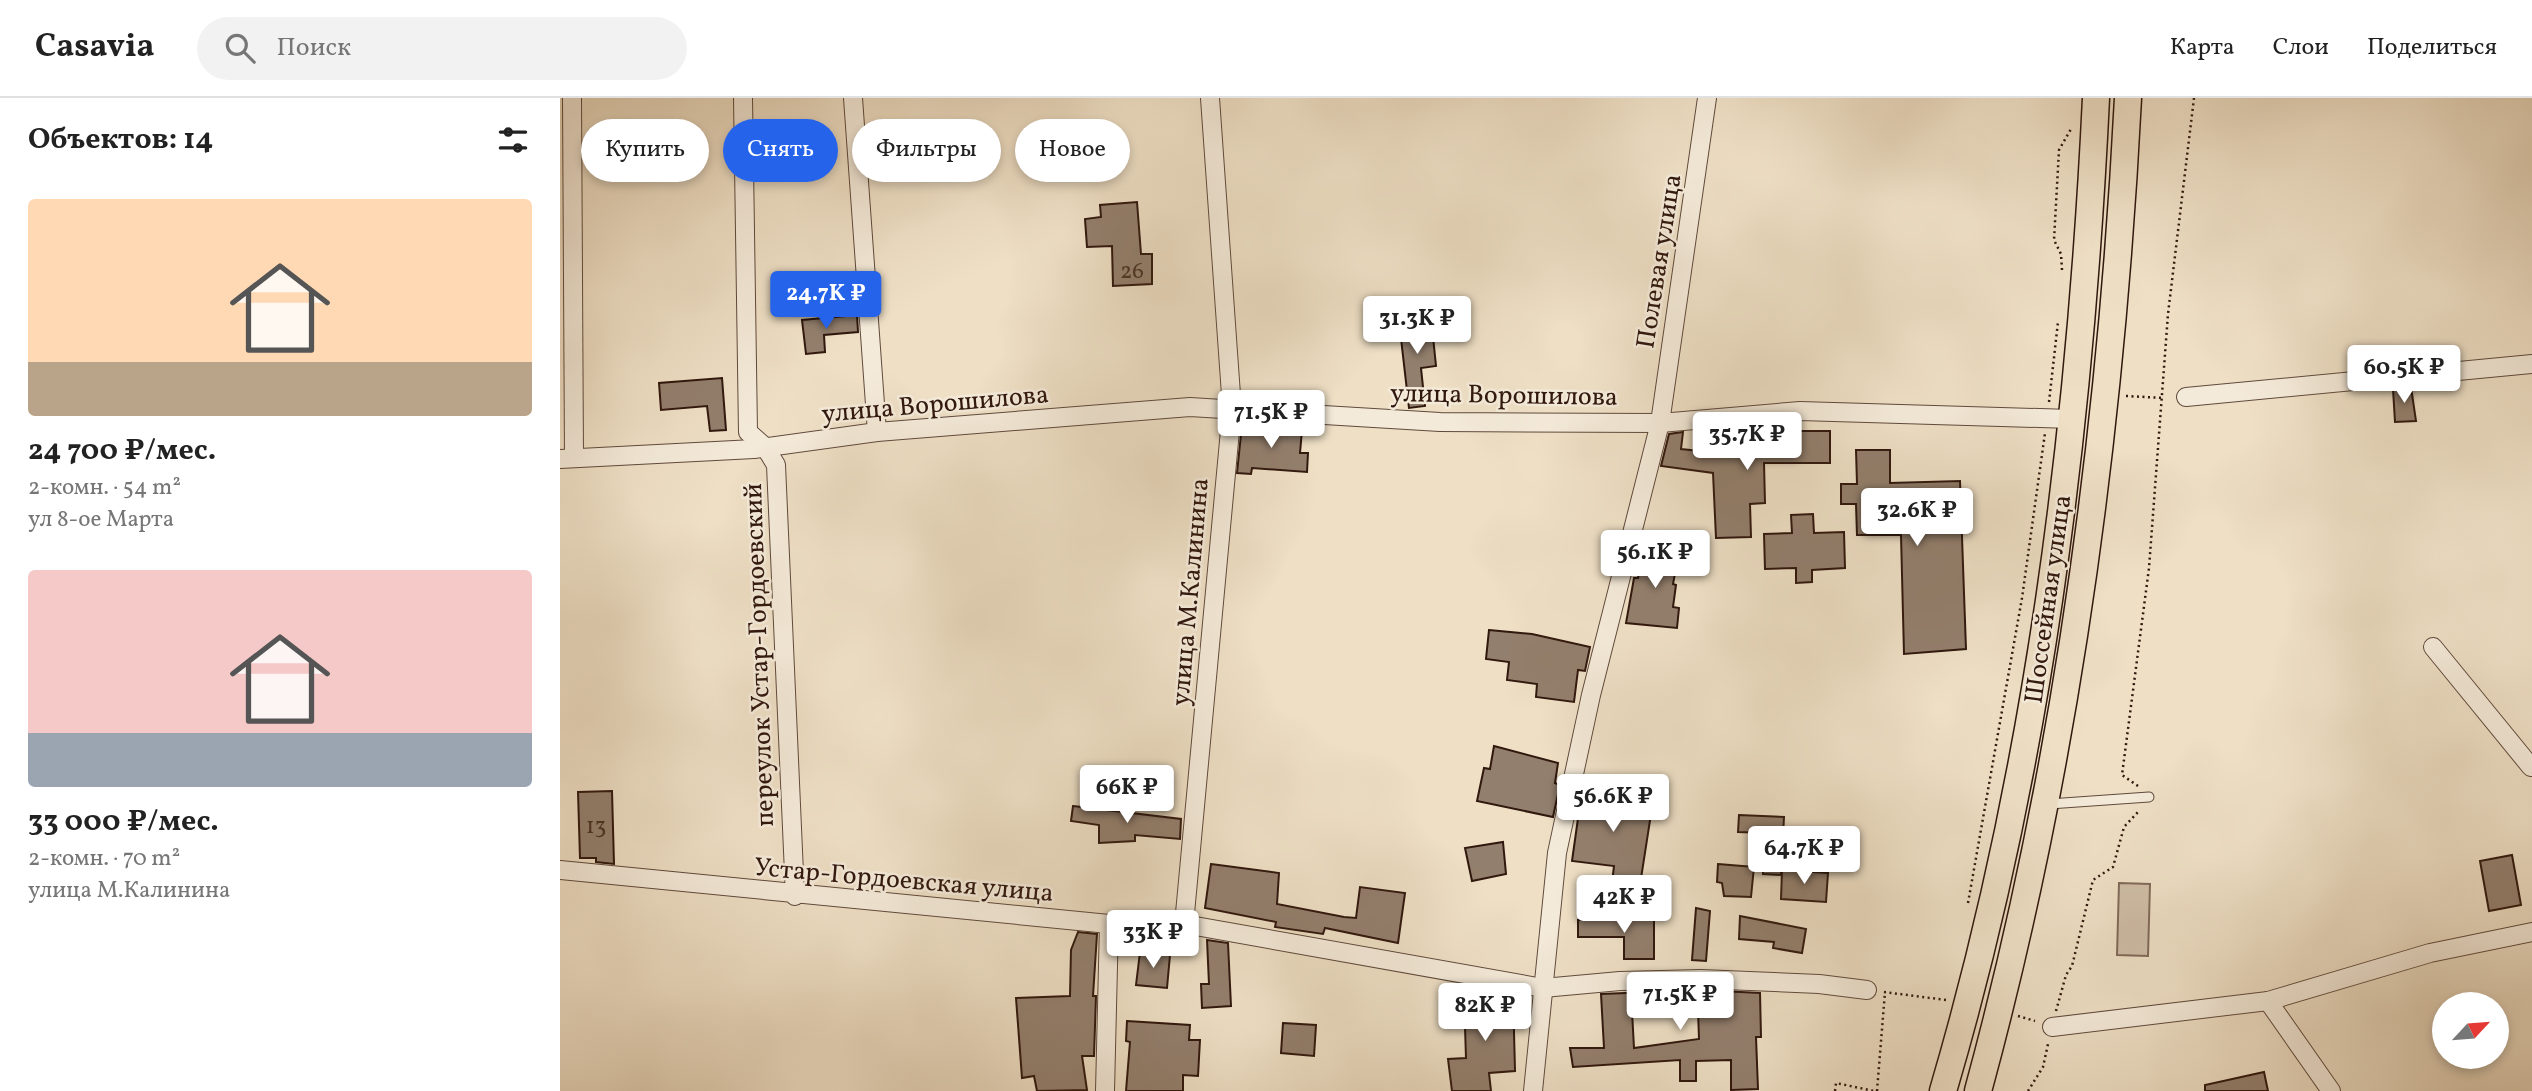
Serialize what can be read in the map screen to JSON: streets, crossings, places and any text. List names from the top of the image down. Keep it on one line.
{"streets":{"main road":["Шоссейная улица"],"street":["Полевая улица","улица Ворошилова","улица М.Калинина","переулок Устар-Гордоевский","Устар-Гордоевская улица"]},"crossings":[["Полевая улица","улица Ворошилова"],["Полевая улица","Устар-Гордоевская улица"],["улица Ворошилова","улица М.Калинина"],["улица Ворошилова","Шоссейная улица"],["улица Ворошилова","переулок Устар-Гордоевский"],["улица М.Калинина","Устар-Гордоевская улица"],["переулок Устар-Гордоевский","Устар-Гордоевская улица"]],"house_numbers":["26","13"],"north":"top right","page":{"header":"Casavia","search":"Поиск","nav":["Карта","Слои","Поделиться"],"heading":"Объектов: 14","chip":["Купить","Снять","Фильтры","Новое"],"list":[{"name":"24 700 ₽/мес.","note":"2-комн. · 54 m² · ул 8-ое Марта"},{"name":"33 000 ₽/мес.","note":"2-комн. · 70 m² · улица М.Калинина"}],"price":["24.7K ₽","31.3K ₽","60.5K ₽","71.5K ₽","35.7K ₽","32.6K ₽","56.1K ₽","66K ₽","56.6K ₽","64.7K ₽","42K ₽","33K ₽","71.5K ₽","82K ₽"]}}
